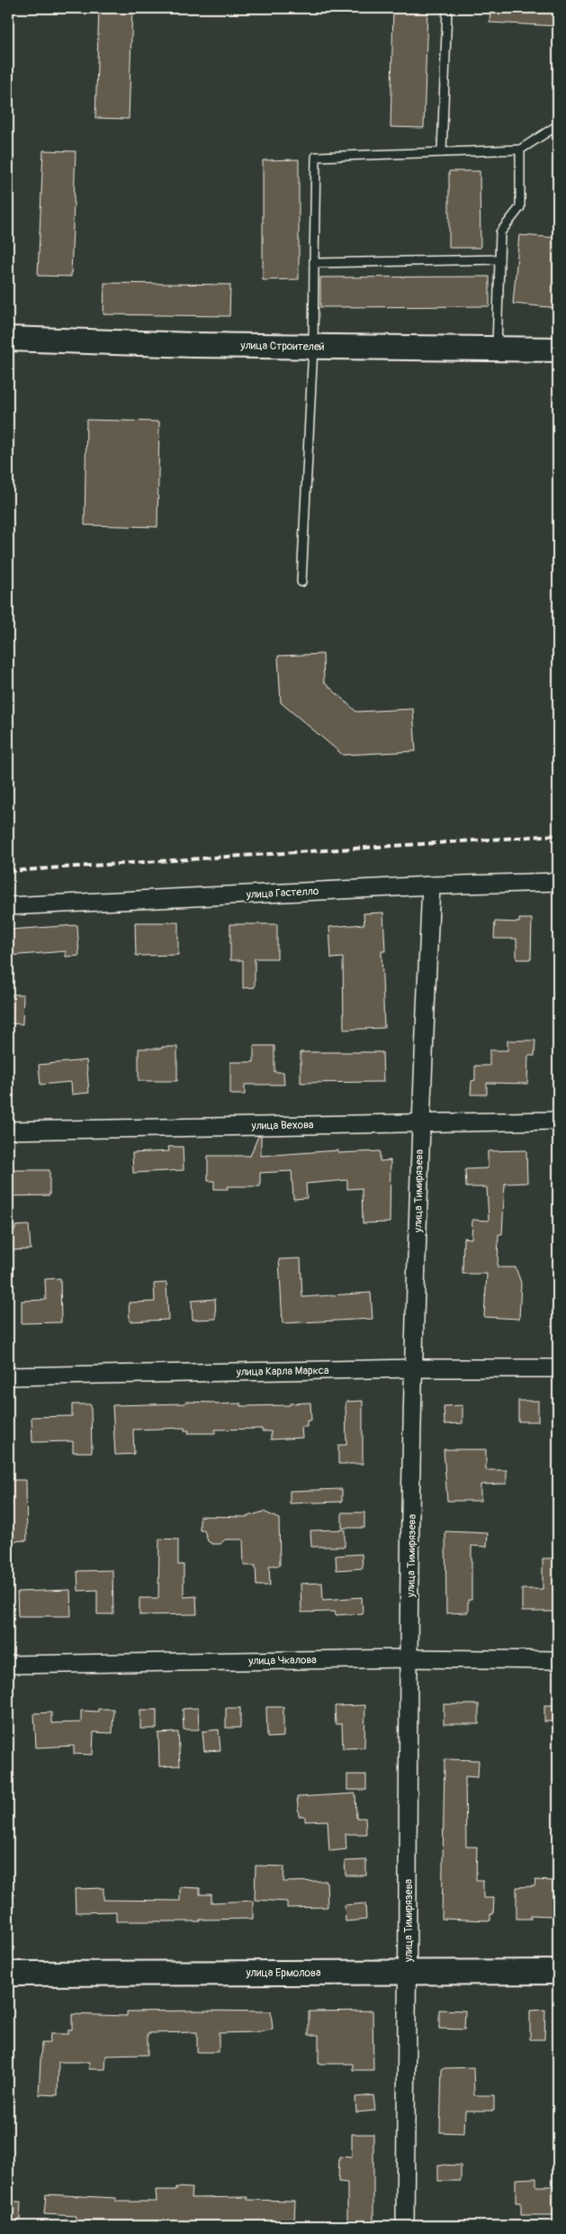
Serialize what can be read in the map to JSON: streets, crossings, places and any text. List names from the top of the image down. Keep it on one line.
{"streets":{"main road":["улица Строителей","улица Ермолова"],"street":["улица Гастелло","улица Вехова","улица Тимирязева","улица Карла Маркса","улица Чкалова"]},"crossings":[["улица Гастелло","улица Тимирязева"],["улица Вехова","улица Тимирязева"],["улица Тимирязева","улица Карла Маркса"],["улица Тимирязева","улица Чкалова"],["улица Тимирязева","улица Ермолова"]]}
